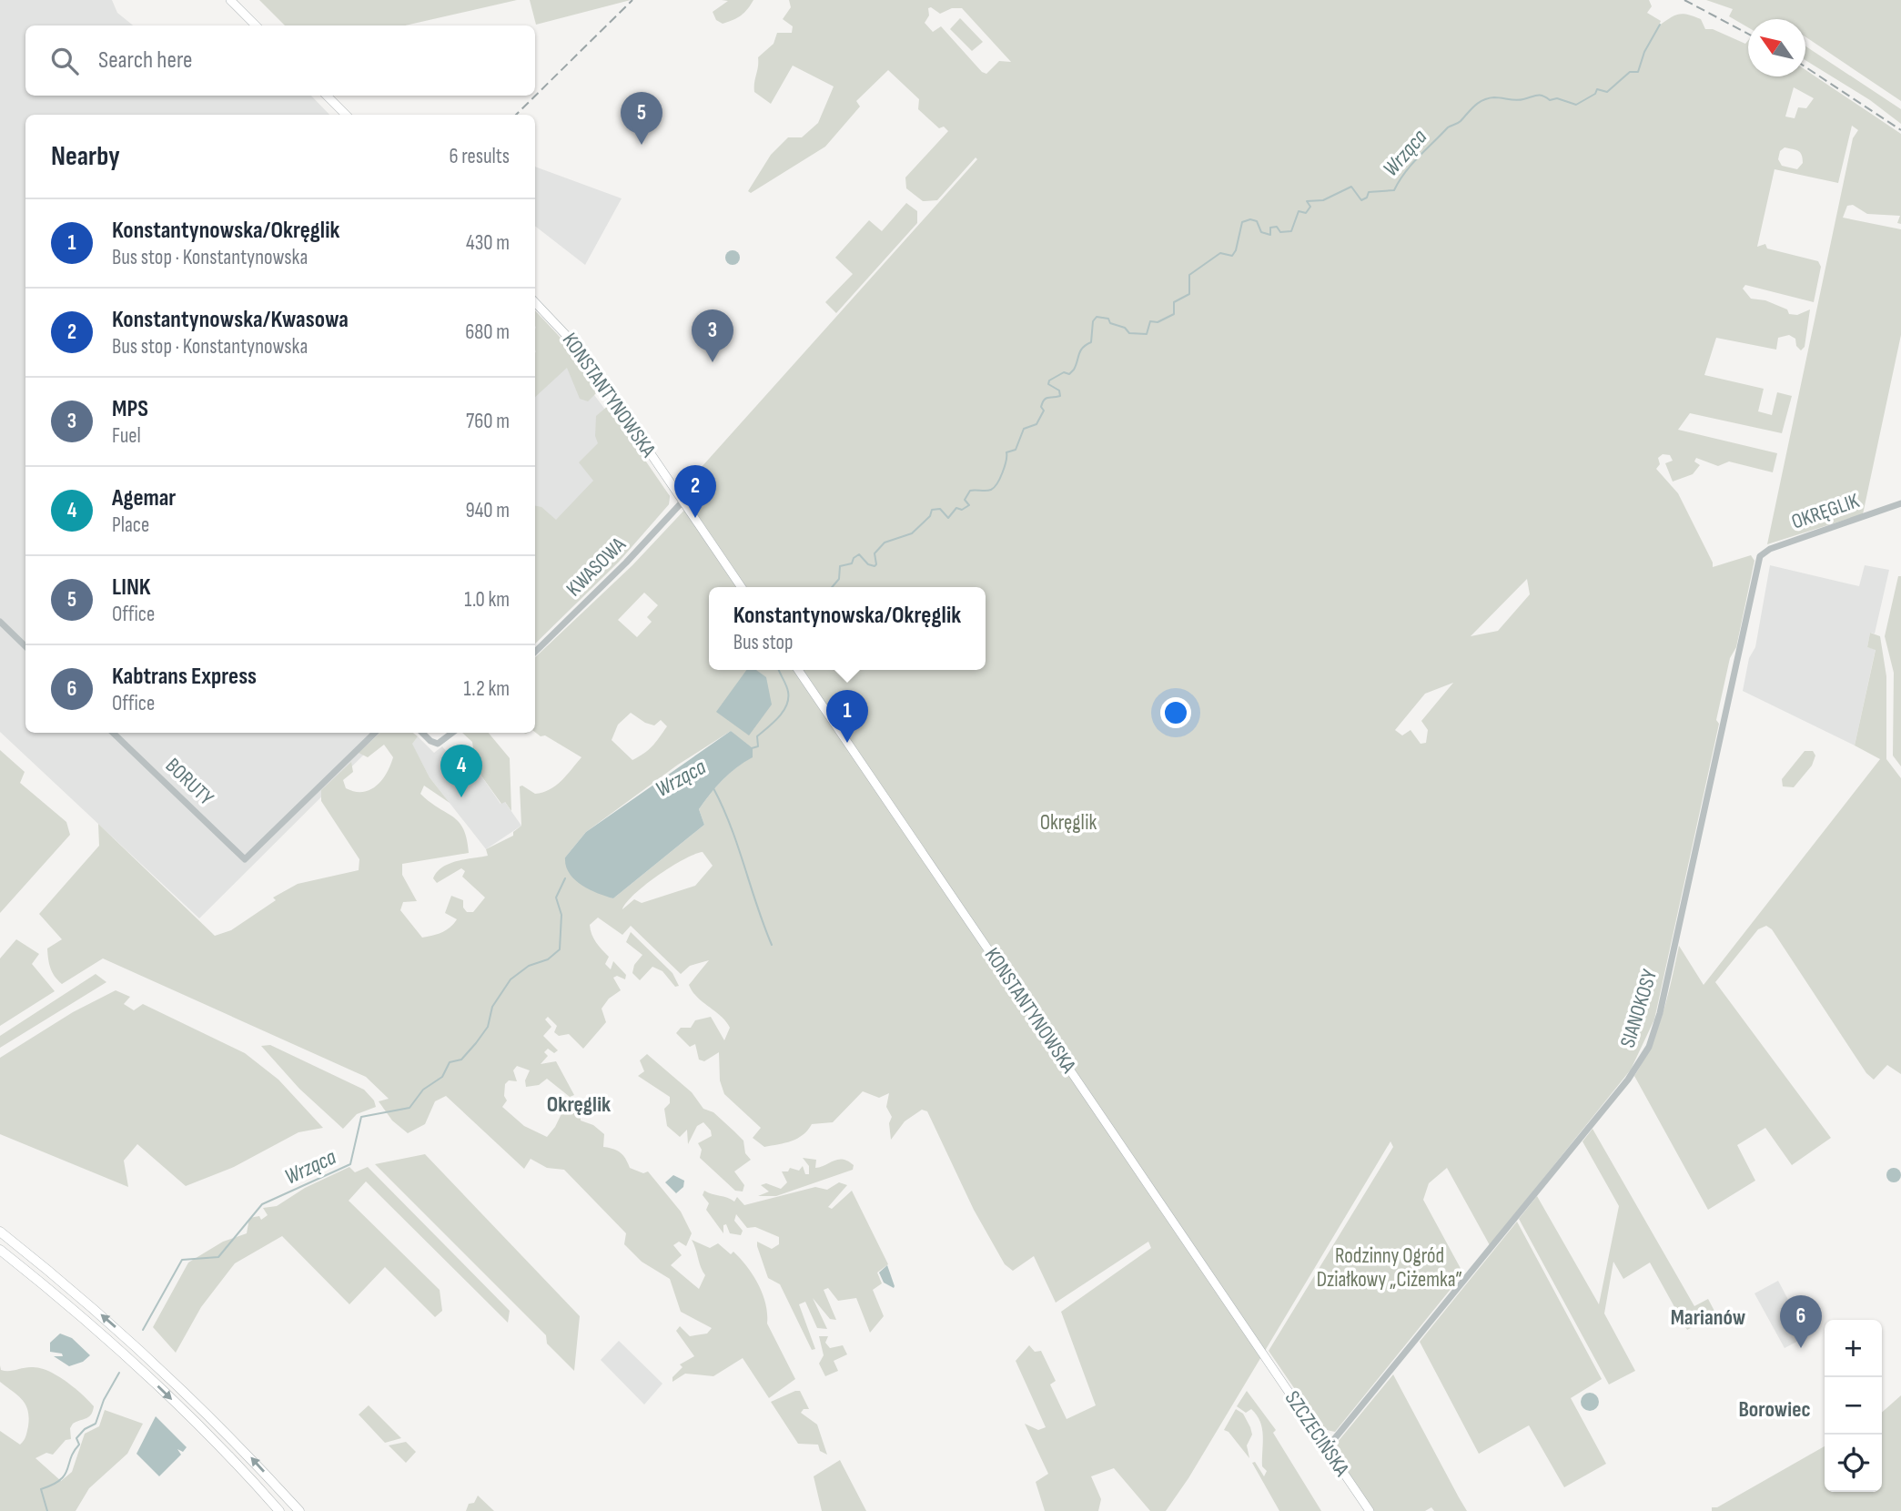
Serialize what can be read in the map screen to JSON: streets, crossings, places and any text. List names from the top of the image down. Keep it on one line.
{"streets":{"main road":["KONSTANTYNOWSKA","SZCZECIŃSKA"],"street":["OKRĘGLIK","KWASOWA","BORUTY","SIANOKOSY"]},"crossings":[["KONSTANTYNOWSKA","KWASOWA"],["KONSTANTYNOWSKA","SZCZECIŃSKA"],["OKRĘGLIK","SIANOKOSY"],["SIANOKOSY","SZCZECIŃSKA"]],"districts":["Okręglik","Marianów","Borowiec"],"water":["Wrząca"],"parks":["Okręglik","Rodzinny Ogród Działkowy „Ciżemka”"],"north":"top left","page":{"search":"Search here","pins":["5","3","2","1","4","6"],"heading":["Nearby","6 results"],"list":[{"mark":"1","name":"Konstantynowska/Okręglik","note":"Bus stop · Konstantynowska","value":"430 m"},{"mark":"2","name":"Konstantynowska/Kwasowa","note":"Bus stop · Konstantynowska","value":"680 m"},{"mark":"3","name":"MPS","note":"Fuel","value":"760 m"},{"mark":"4","name":"Agemar","note":"Place","value":"940 m"},{"mark":"5","name":"LINK","note":"Office","value":"1.0 km"},{"mark":"6","name":"Kabtrans Express","note":"Office","value":"1.2 km"}],"popup":["Konstantynowska/Okręglik","Bus stop"],"map_buttons":["+","−"]}}
